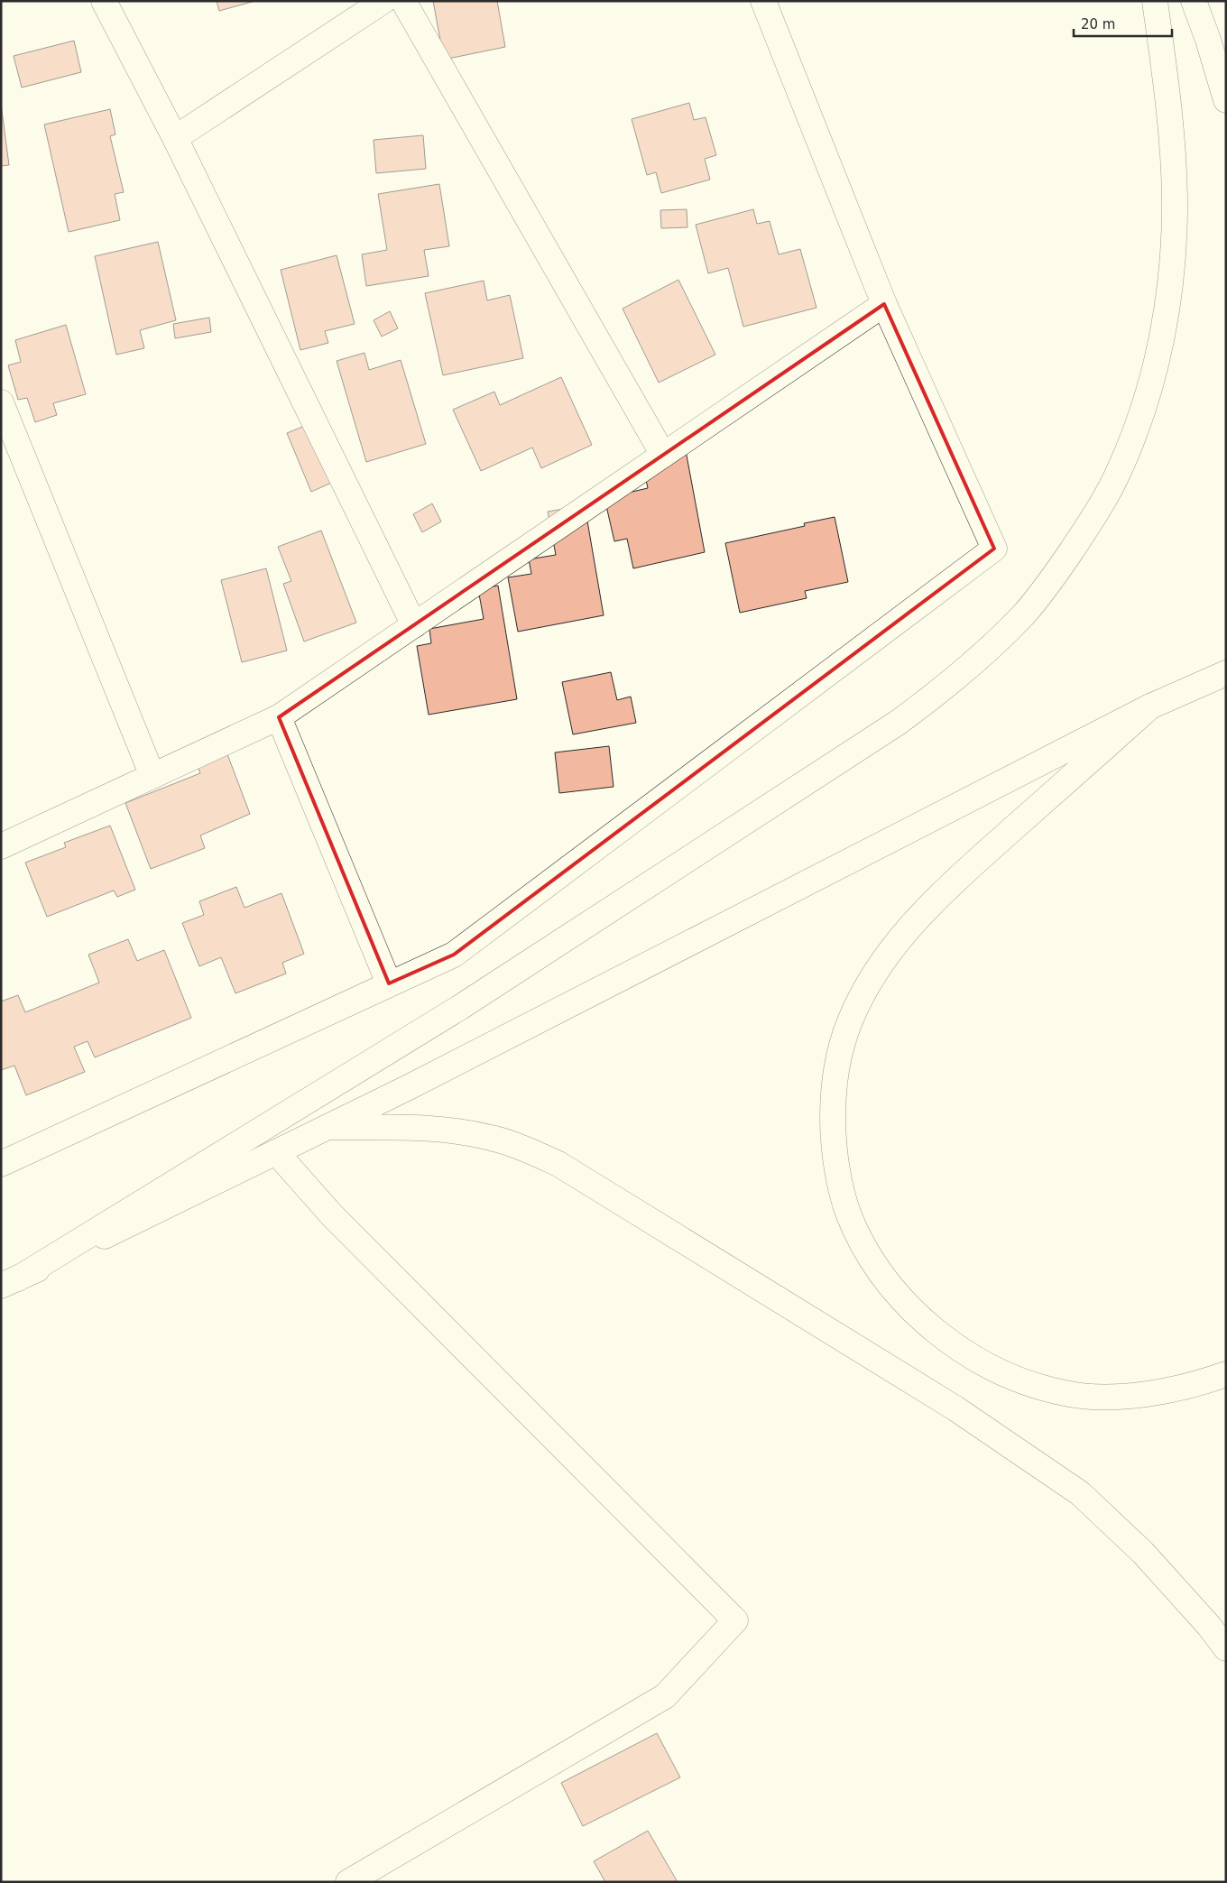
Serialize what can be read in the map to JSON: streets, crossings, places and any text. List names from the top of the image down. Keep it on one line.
{"scale_bar":"20 m"}
